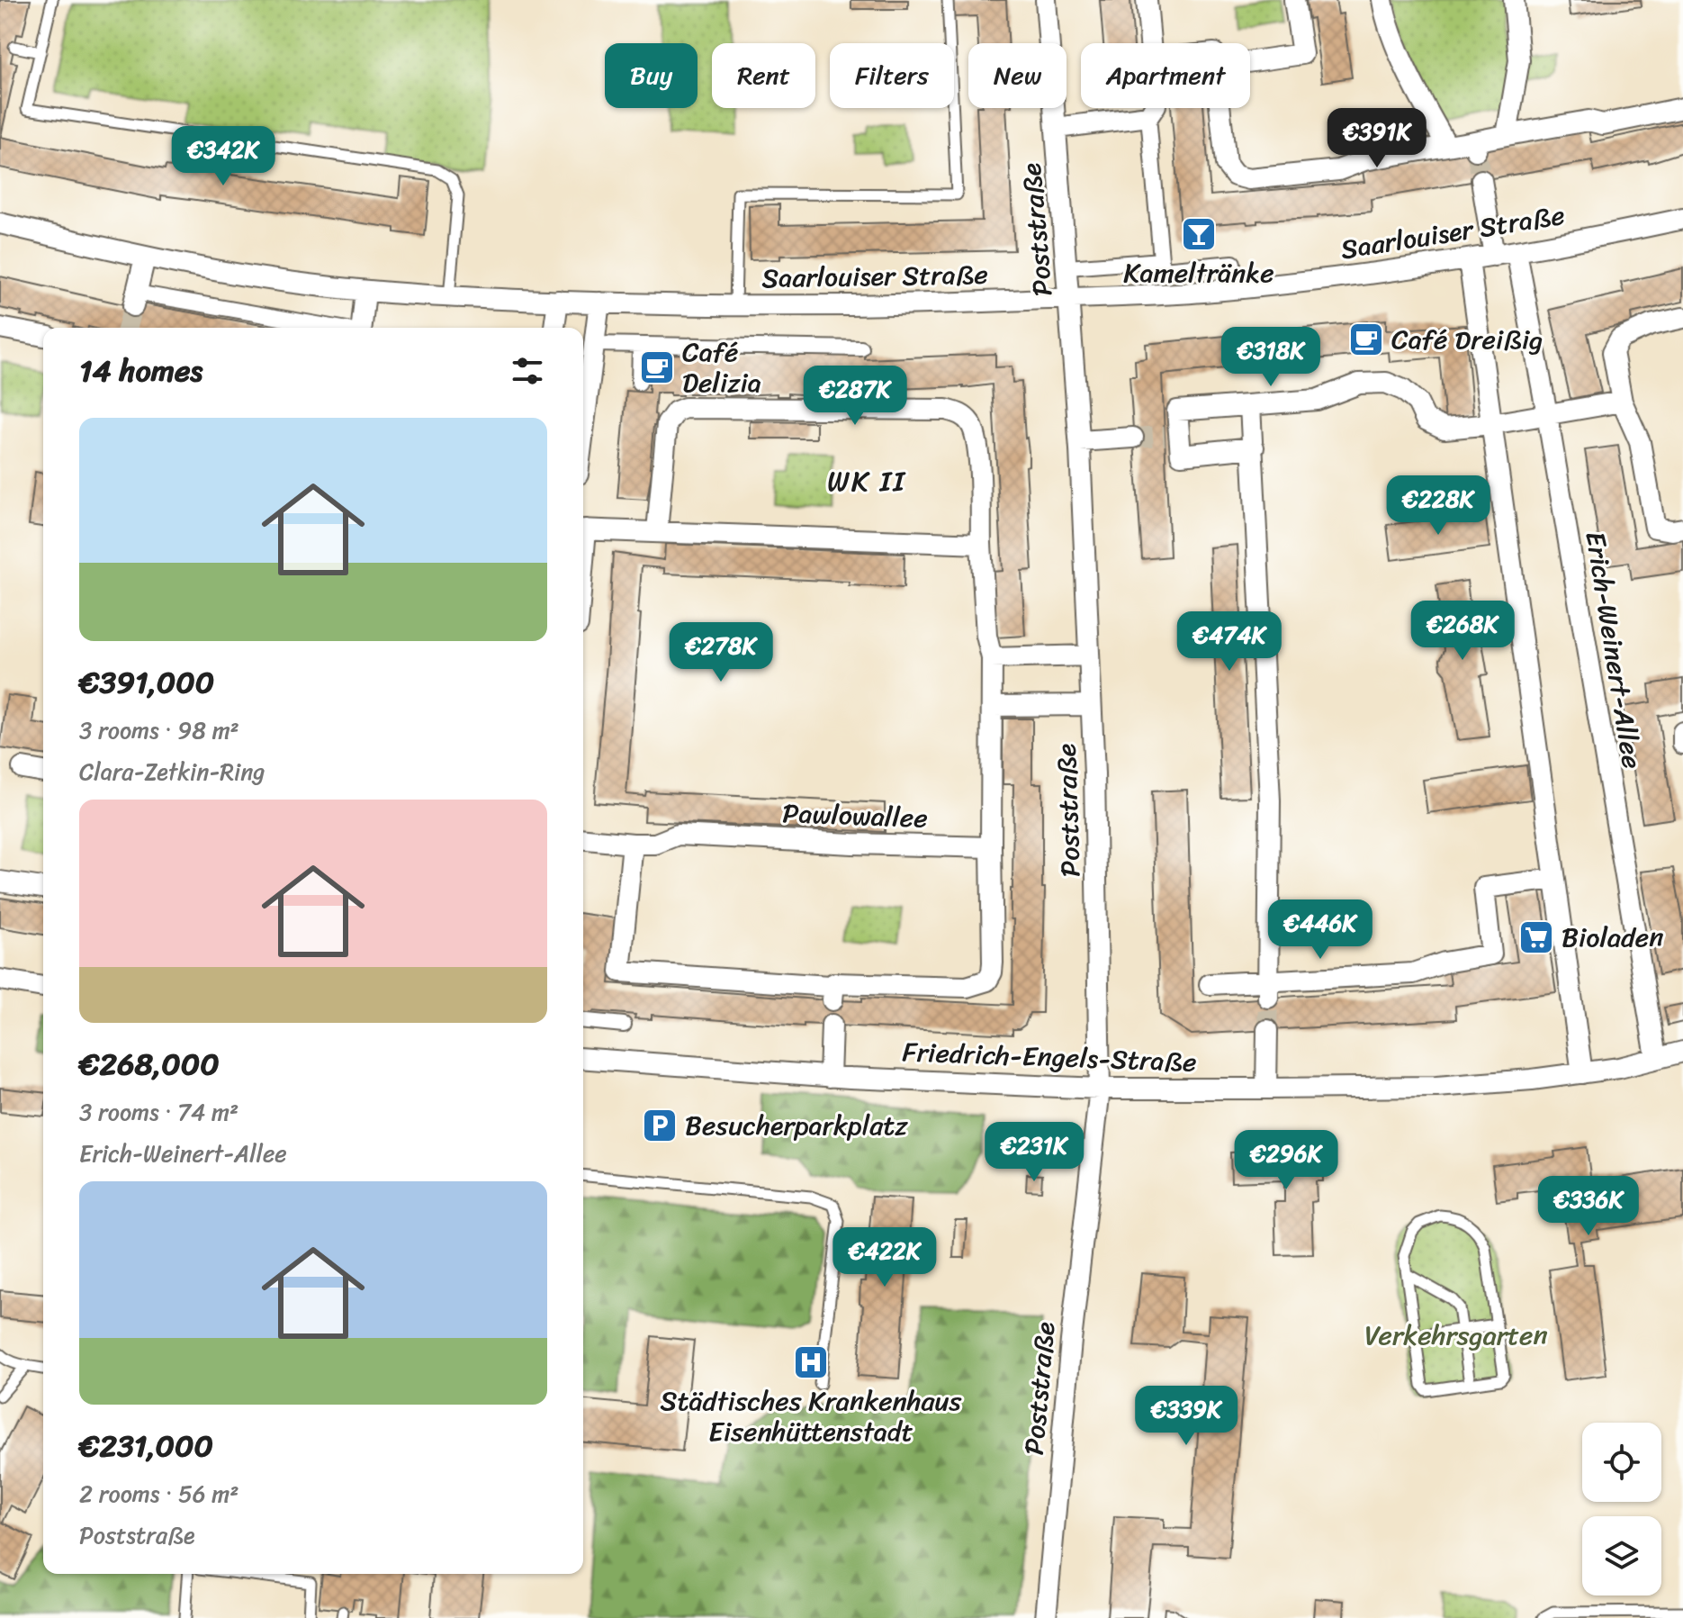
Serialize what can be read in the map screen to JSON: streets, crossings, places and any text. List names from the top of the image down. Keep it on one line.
{"streets":{"street":["Poststraße","Saarlouiser Straße","Erich-Weinert-Allee","Pawlowallee","Friedrich-Engels-Straße"]},"crossings":[["Poststraße","Saarlouiser Straße"],["Poststraße","Friedrich-Engels-Straße"],["Saarlouiser Straße","Erich-Weinert-Allee"],["Erich-Weinert-Allee","Friedrich-Engels-Straße"]],"districts":["WK II"],"parks":["Verkehrsgarten"],"places":{"bar":["Kameltränke"],"cafe":["Café Dreißig","Café Delizia"],"supermarket":["Bioladen"],"parking":["Besucherparkplatz"],"hospital":["Städtisches Krankenhaus Eisenhüttenstadt"]},"page":{"chip":["Buy","Rent","Filters","New","Apartment"],"price":["€391K","€342K","€318K","€287K","€228K","€268K","€474K","€278K","€446K","€231K","€296K","€336K","€422K","€339K"],"heading":"14 homes","list":[{"name":"€391,000","note":"3 rooms · 98 m² · Clara-Zetkin-Ring"},{"name":"€268,000","note":"3 rooms · 74 m² · Erich-Weinert-Allee"},{"name":"€231,000","note":"2 rooms · 56 m² · Poststraße"}]}}
